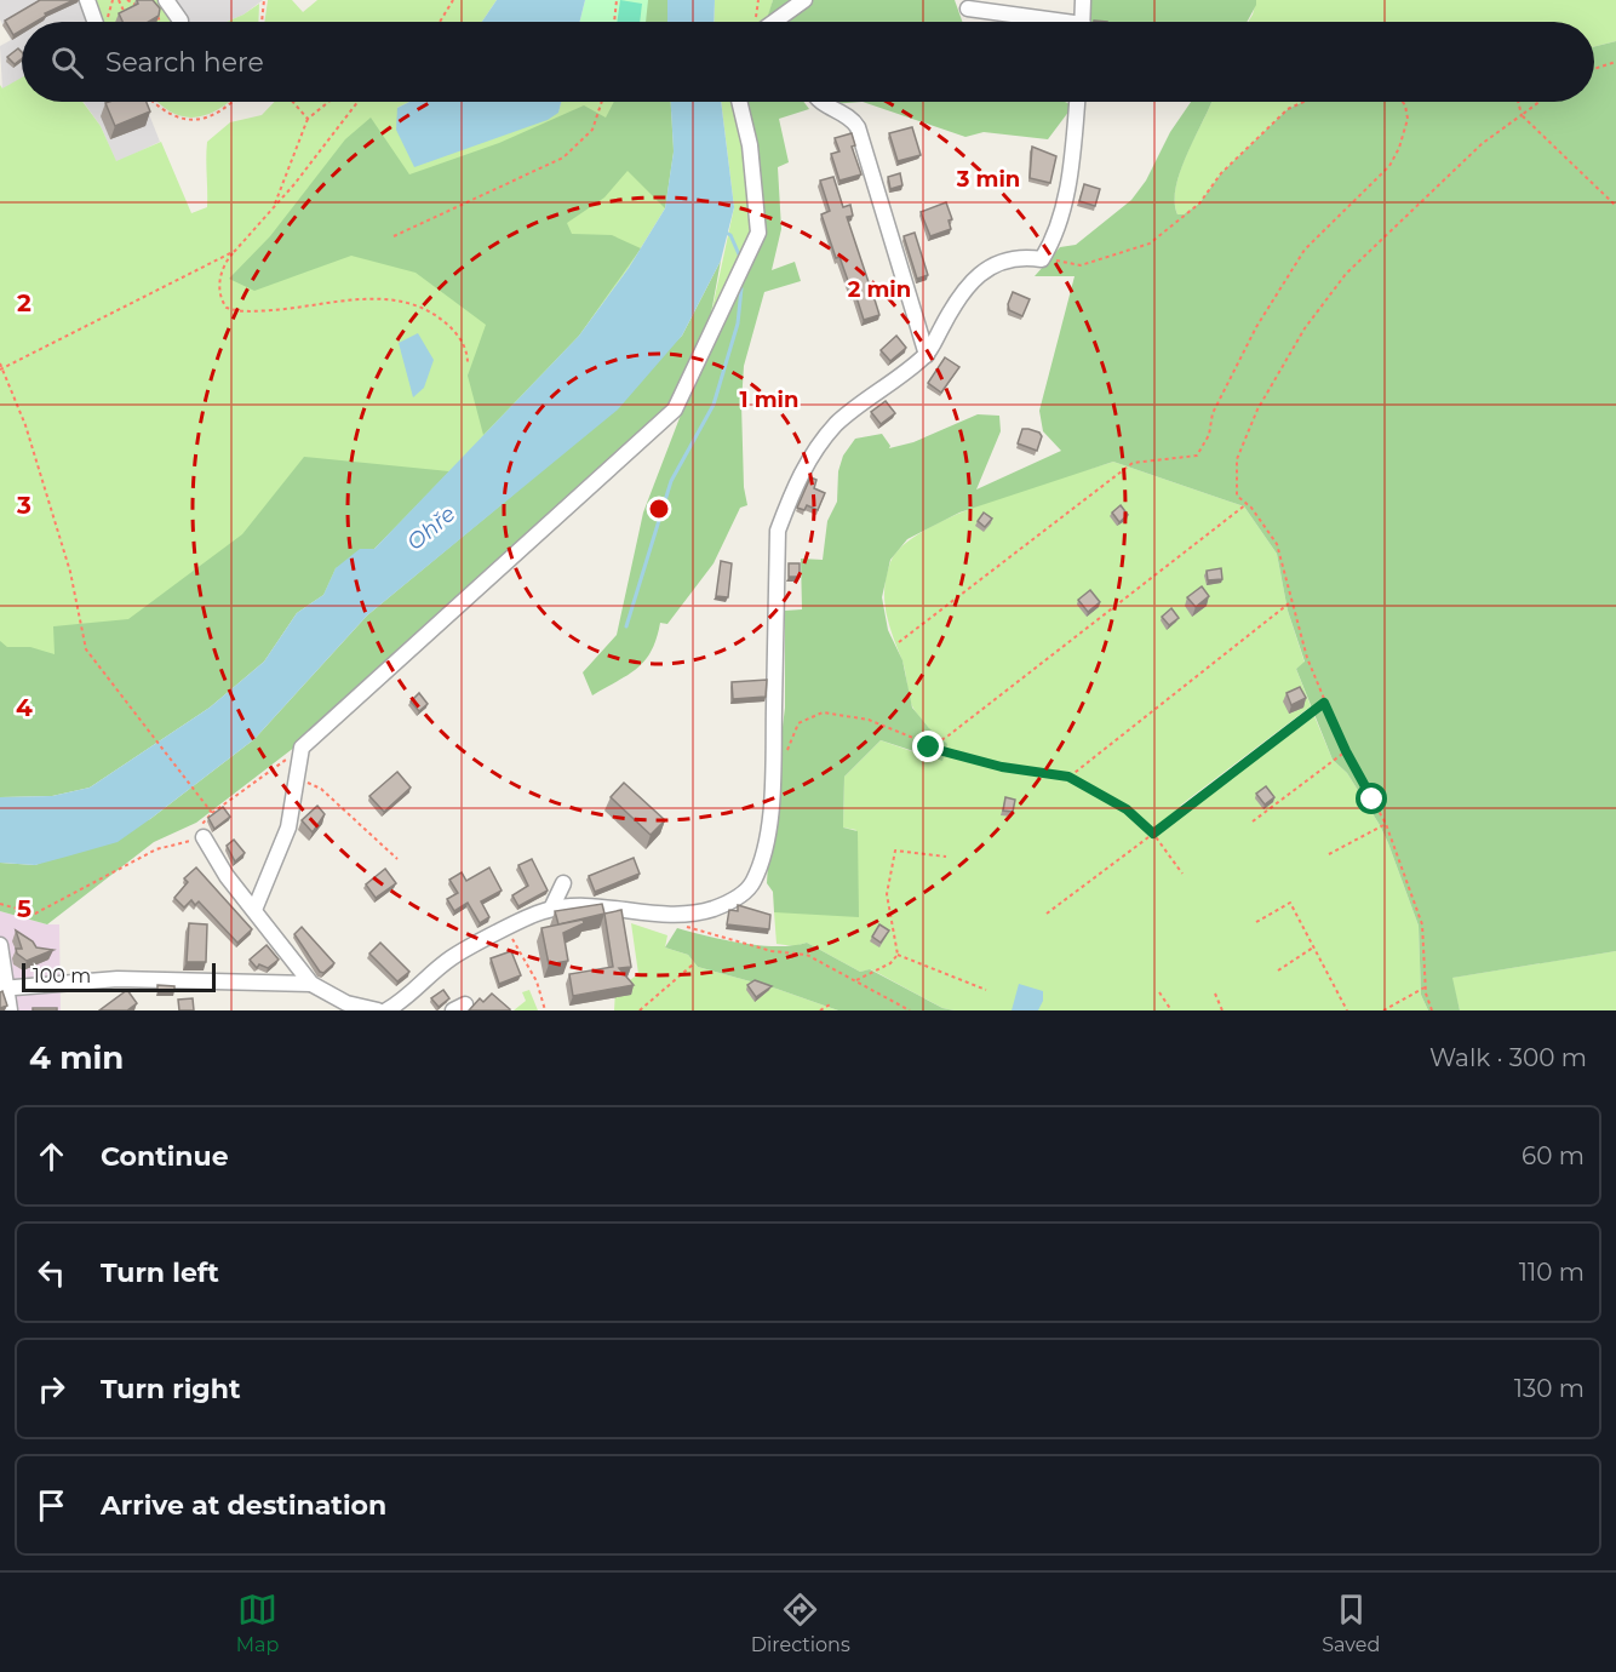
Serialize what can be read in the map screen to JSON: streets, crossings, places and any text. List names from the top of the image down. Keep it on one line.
{"water":["Ohře"],"scale_bar":"100 m","page":{"search":"Search here","scale":"100 m","heading":["4 min","Walk · 300 m"],"list":[["Continue","60 m"],["Turn left","110 m"],["Turn right","130 m"],"Arrive at destination"],"nav":["Map","Directions","Saved"]},"grid":{"rows":["2","3","4","5"]},"rings":["3 min","2 min","1 min"]}
